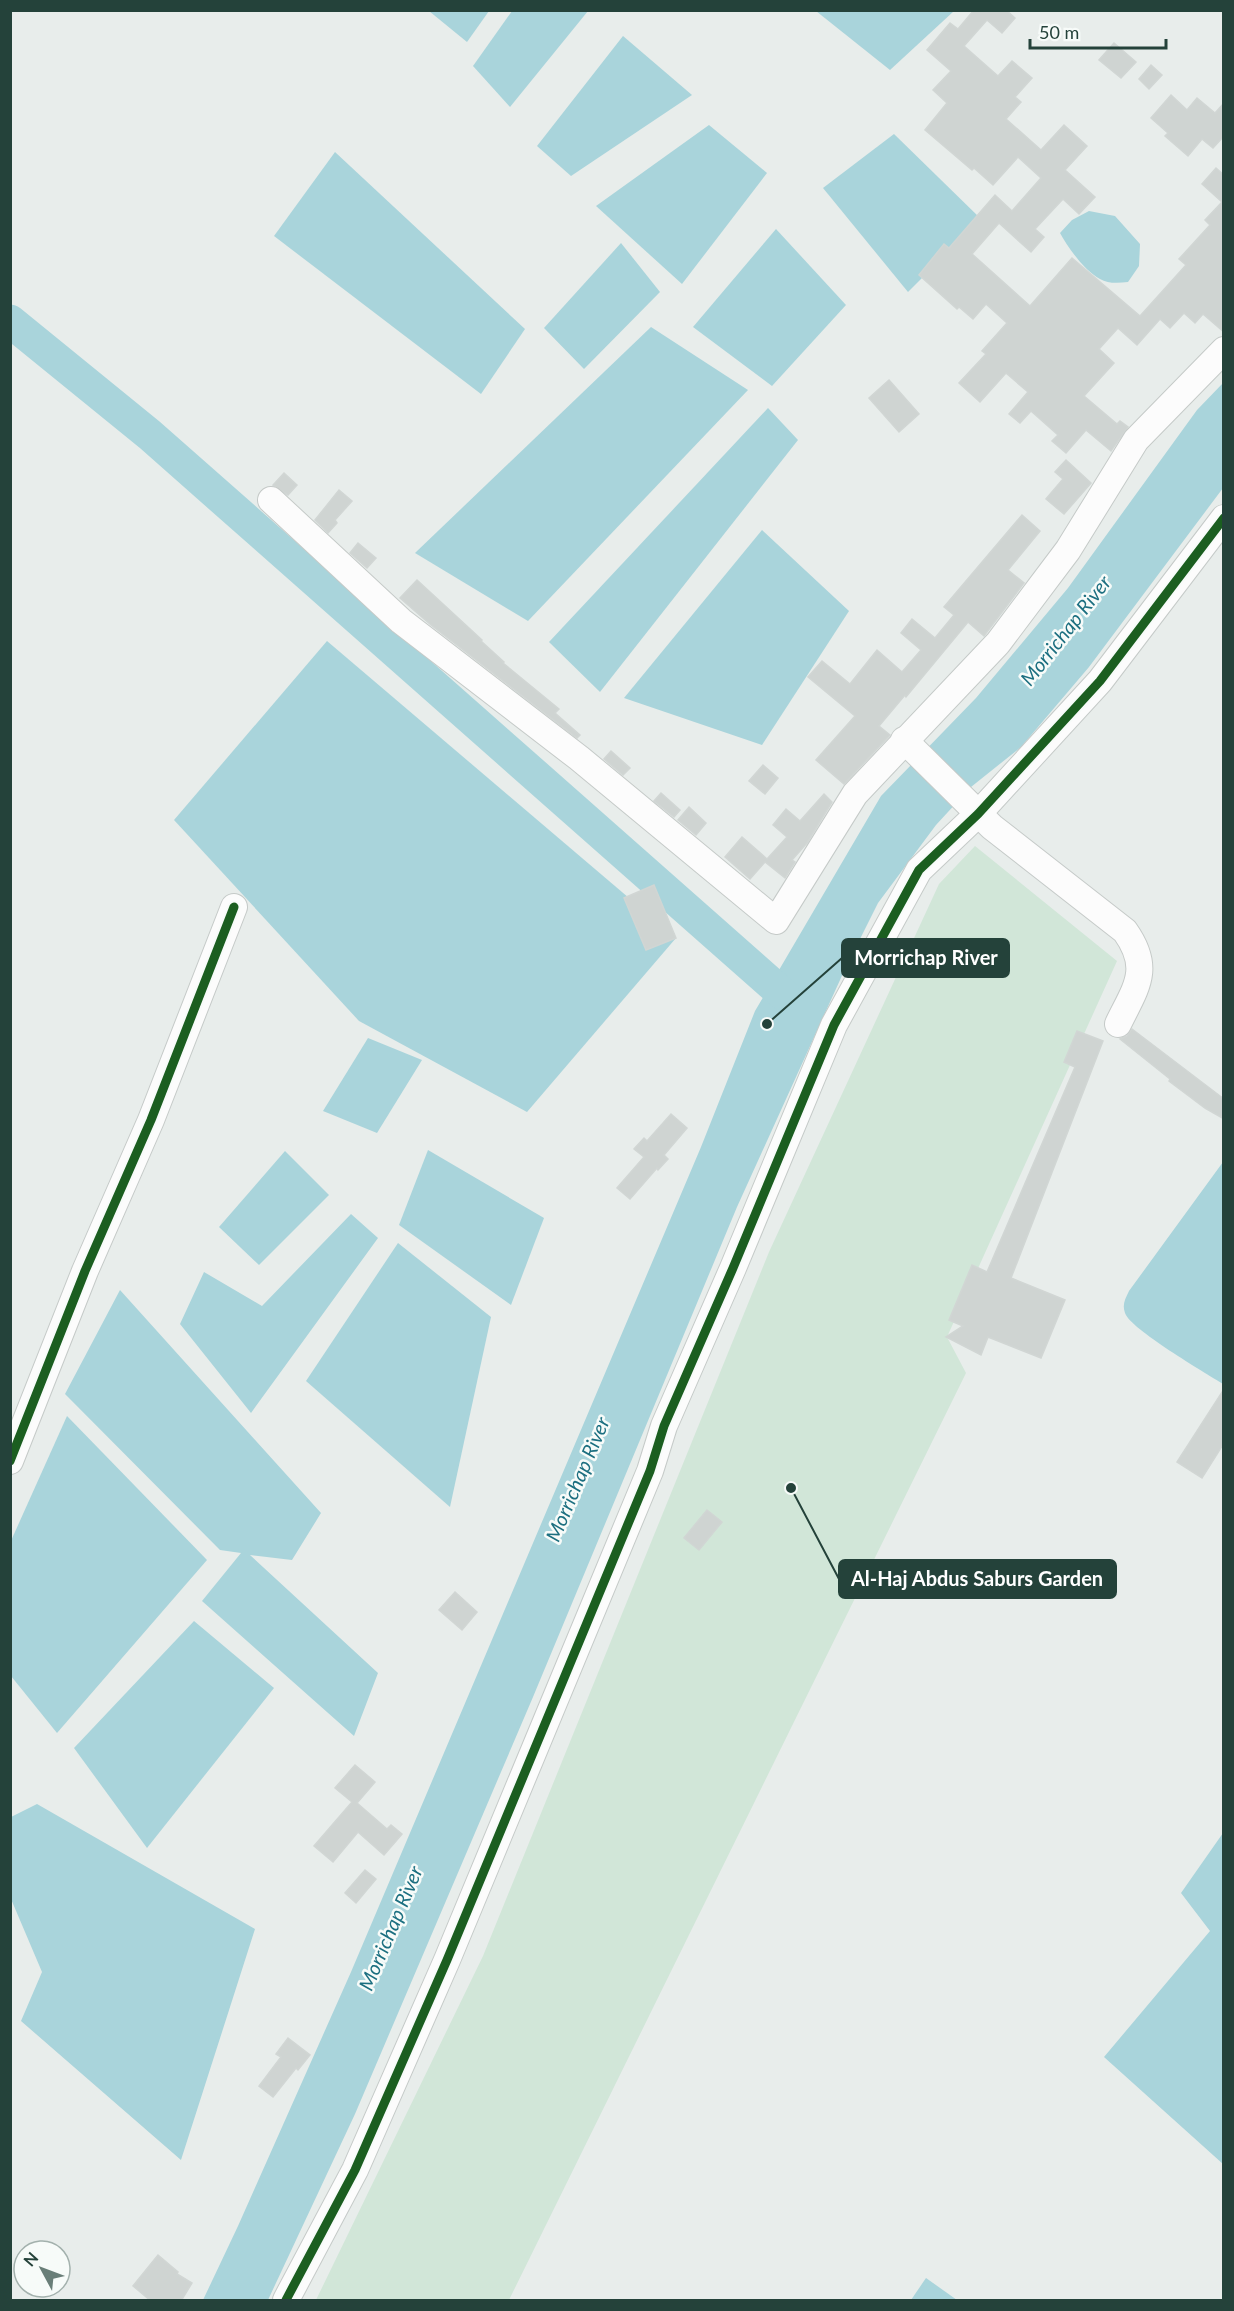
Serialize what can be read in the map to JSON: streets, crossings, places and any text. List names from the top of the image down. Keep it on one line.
{"water":["Morrichap River"],"places":["Morrichap River","Al-Haj Abdus Saburs Garden"],"scale_bar":"50 m","north":"top left"}
